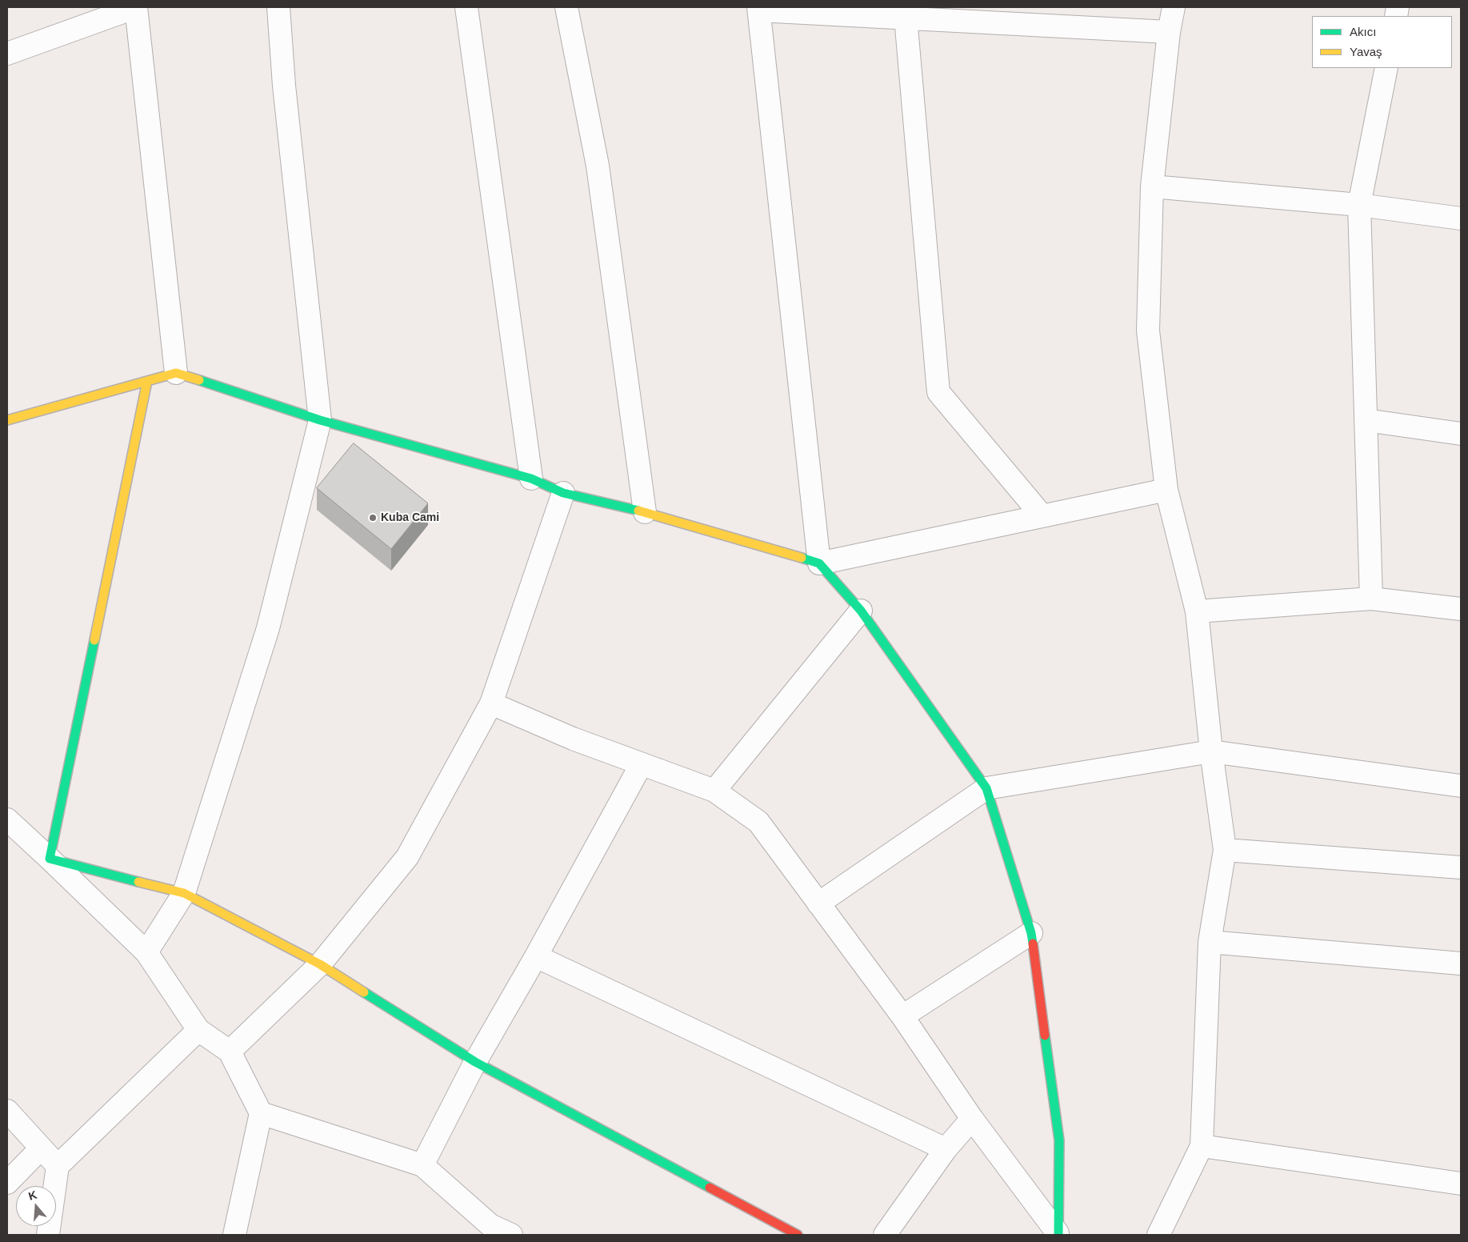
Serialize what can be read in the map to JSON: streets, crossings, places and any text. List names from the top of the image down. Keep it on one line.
{"places":["Kuba Cami"],"legend":["Akıcı","Yavaş"],"north":"top"}
